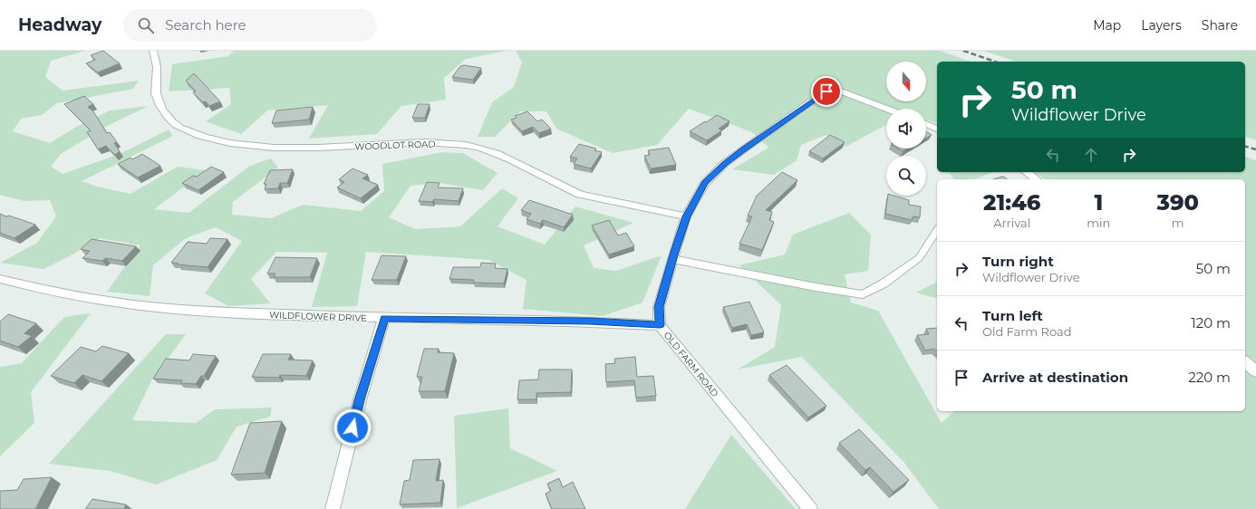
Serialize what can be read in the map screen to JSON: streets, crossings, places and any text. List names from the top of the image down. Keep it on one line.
{"streets":{"street":["WOODLOT ROAD","WILDFLOWER DRIVE","OLD FARM ROAD"]},"crossings":[["WOODLOT ROAD","OLD FARM ROAD"],["WILDFLOWER DRIVE","OLD FARM ROAD"]],"north":"bottom","page":{"header":"Headway","search":"Search here","nav":["Map","Layers","Share"],"turn":["50 m","Wildflower Drive"],"eta":["21:46","Arrival","1","min","390","m"],"list":[{"name":"Turn right","note":"Wildflower Drive","value":"50 m"},{"name":"Turn left","note":"Old Farm Road","value":"120 m"},{"name":"Arrive at destination","value":"220 m"}]}}
